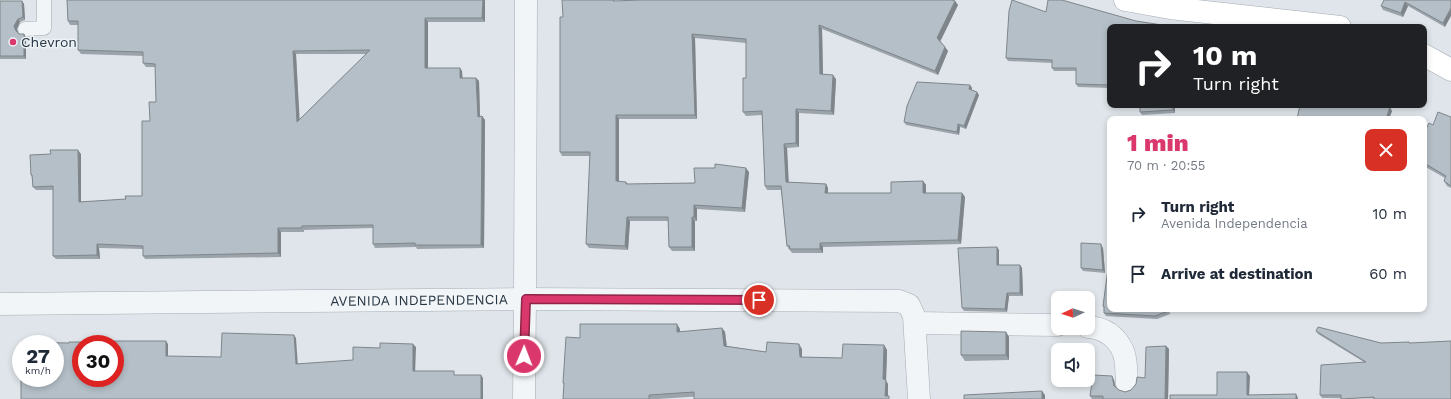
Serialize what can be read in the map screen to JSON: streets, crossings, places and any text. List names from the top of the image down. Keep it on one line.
{"streets":{"street":["AVENIDA INDEPENDENCIA"]},"places":["Chevron"],"north":"left","page":{"turn":["10 m","Turn right"],"heading":["1 min","70 m · 20:55"],"list":[{"name":"Turn right","note":"Avenida Independencia","value":"10 m"},{"name":"Arrive at destination","value":"60 m"}],"speed":"27 km/h","limit":"30"}}
